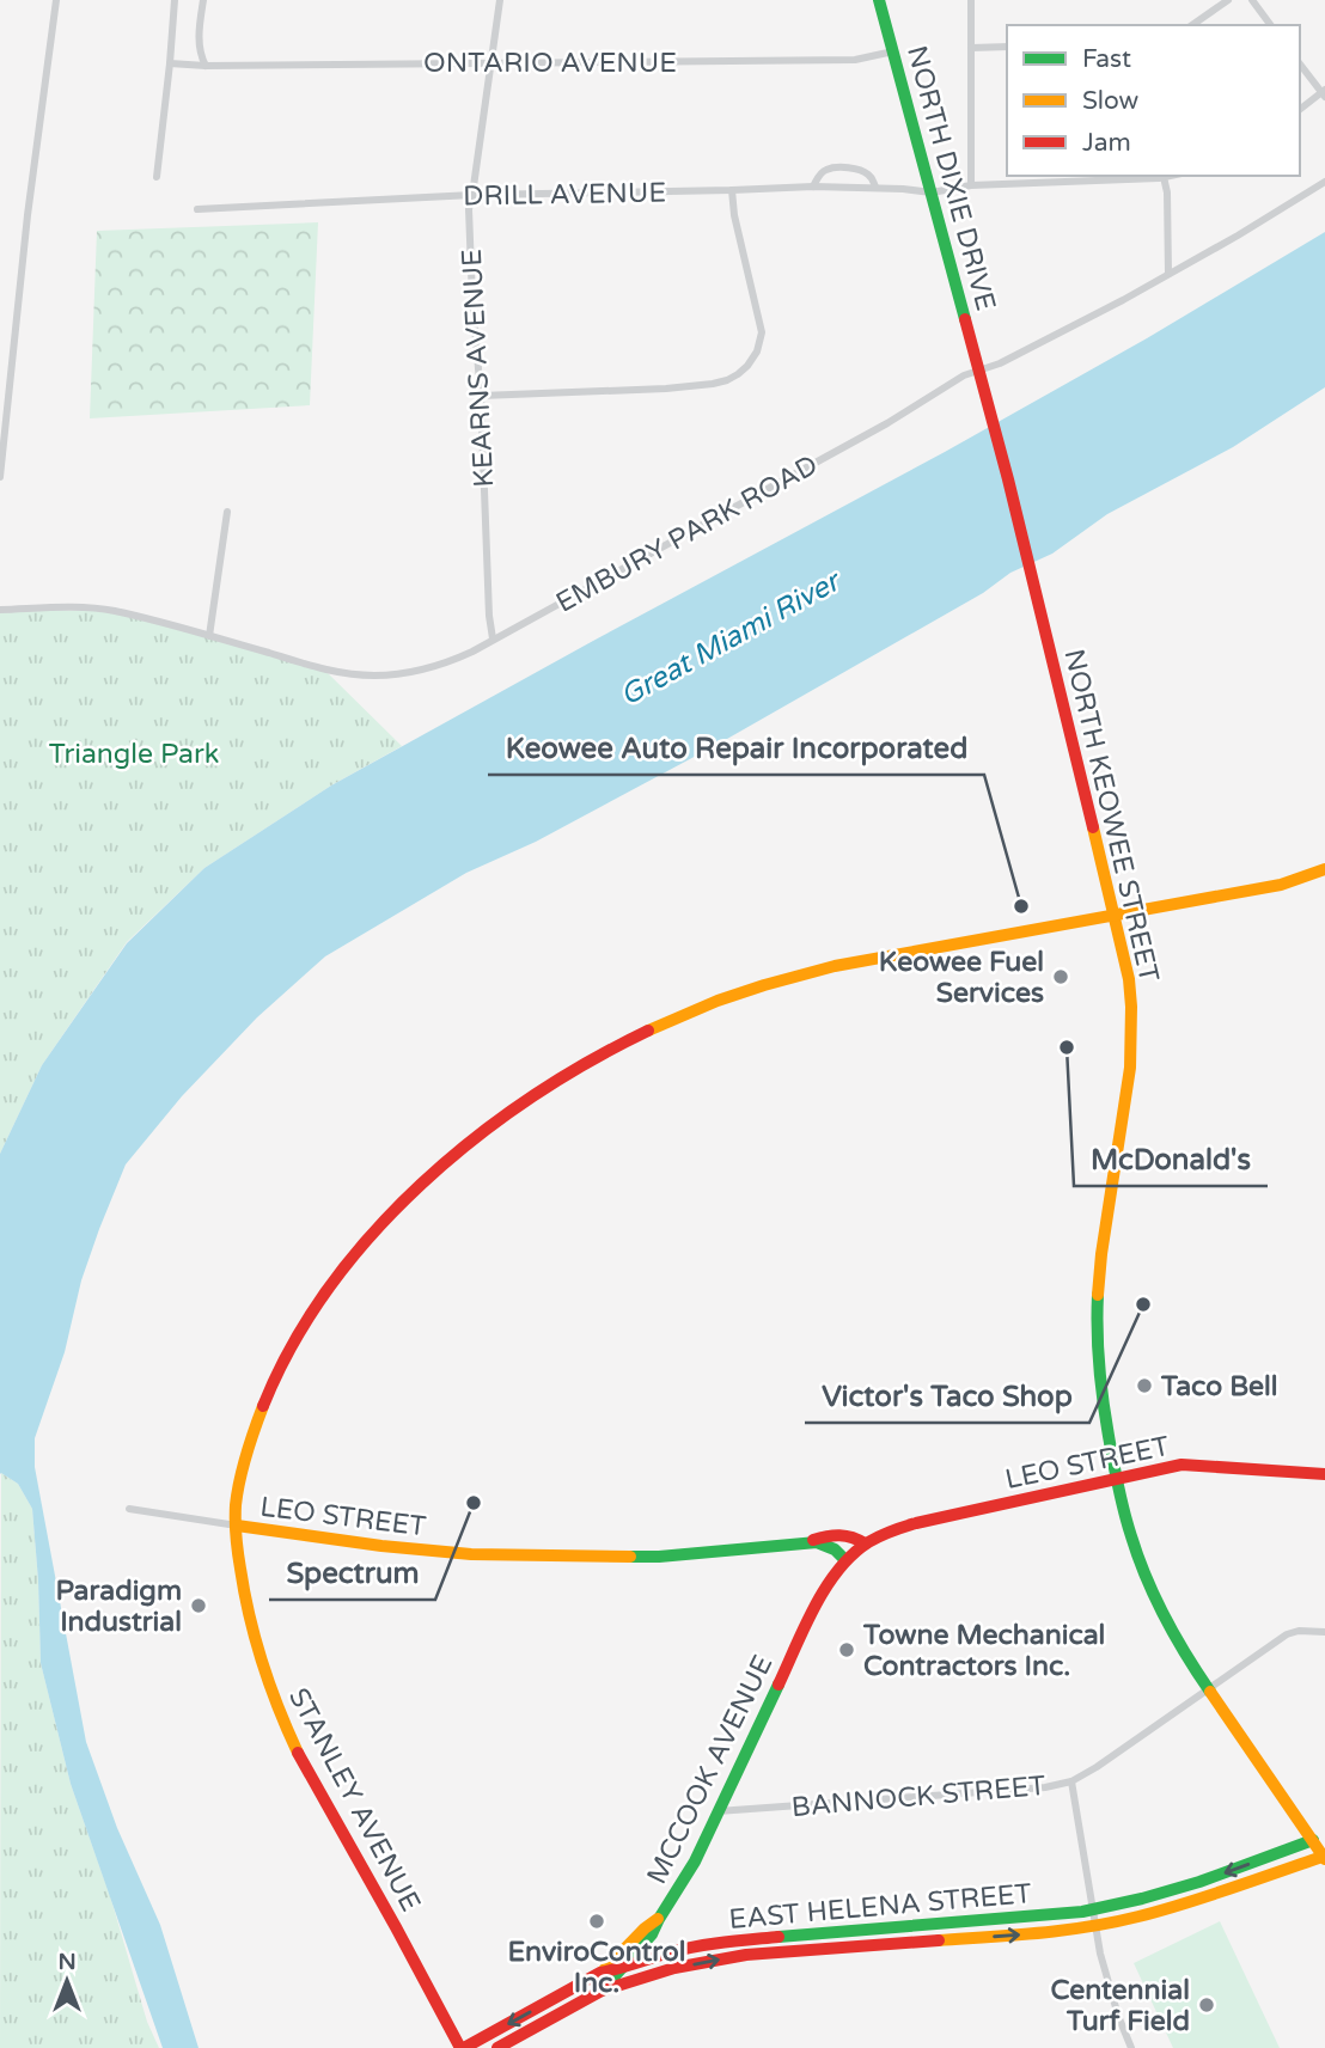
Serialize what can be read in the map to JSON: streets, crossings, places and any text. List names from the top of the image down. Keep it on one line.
{"streets":{"street":["ONTARIO AVENUE","NORTH DIXIE DRIVE","DRILL AVENUE","KEARNS AVENUE","EMBURY PARK ROAD","NORTH KEOWEE STREET","LEO STREET","MCCOOK AVENUE","BANNOCK STREET","STANLEY AVENUE","EAST HELENA STREET"]},"crossings":[["ONTARIO AVENUE","NORTH DIXIE DRIVE"],["ONTARIO AVENUE","KEARNS AVENUE"],["NORTH DIXIE DRIVE","DRILL AVENUE"],["NORTH DIXIE DRIVE","EMBURY PARK ROAD"],["NORTH DIXIE DRIVE","NORTH KEOWEE STREET"],["DRILL AVENUE","KEARNS AVENUE"],["KEARNS AVENUE","EMBURY PARK ROAD"],["NORTH KEOWEE STREET","LEO STREET"],["NORTH KEOWEE STREET","BANNOCK STREET"],["NORTH KEOWEE STREET","STANLEY AVENUE"],["NORTH KEOWEE STREET","EAST HELENA STREET"],["LEO STREET","MCCOOK AVENUE"],["LEO STREET","STANLEY AVENUE"],["MCCOOK AVENUE","BANNOCK STREET"],["MCCOOK AVENUE","EAST HELENA STREET"],["STANLEY AVENUE","EAST HELENA STREET"]],"water":["Great Miami River"],"parks":["Triangle Park"],"places":["Keowee Auto Repair Incorporated","Keowee Fuel Services","McDonald's","Victor's Taco Shop","Taco Bell","Spectrum","Paradigm Industrial","Towne Mechanical Contractors Inc.","EnviroControl Inc.","Centennial Turf Field"],"legend":["Fast","Slow","Jam"],"north":"top"}
